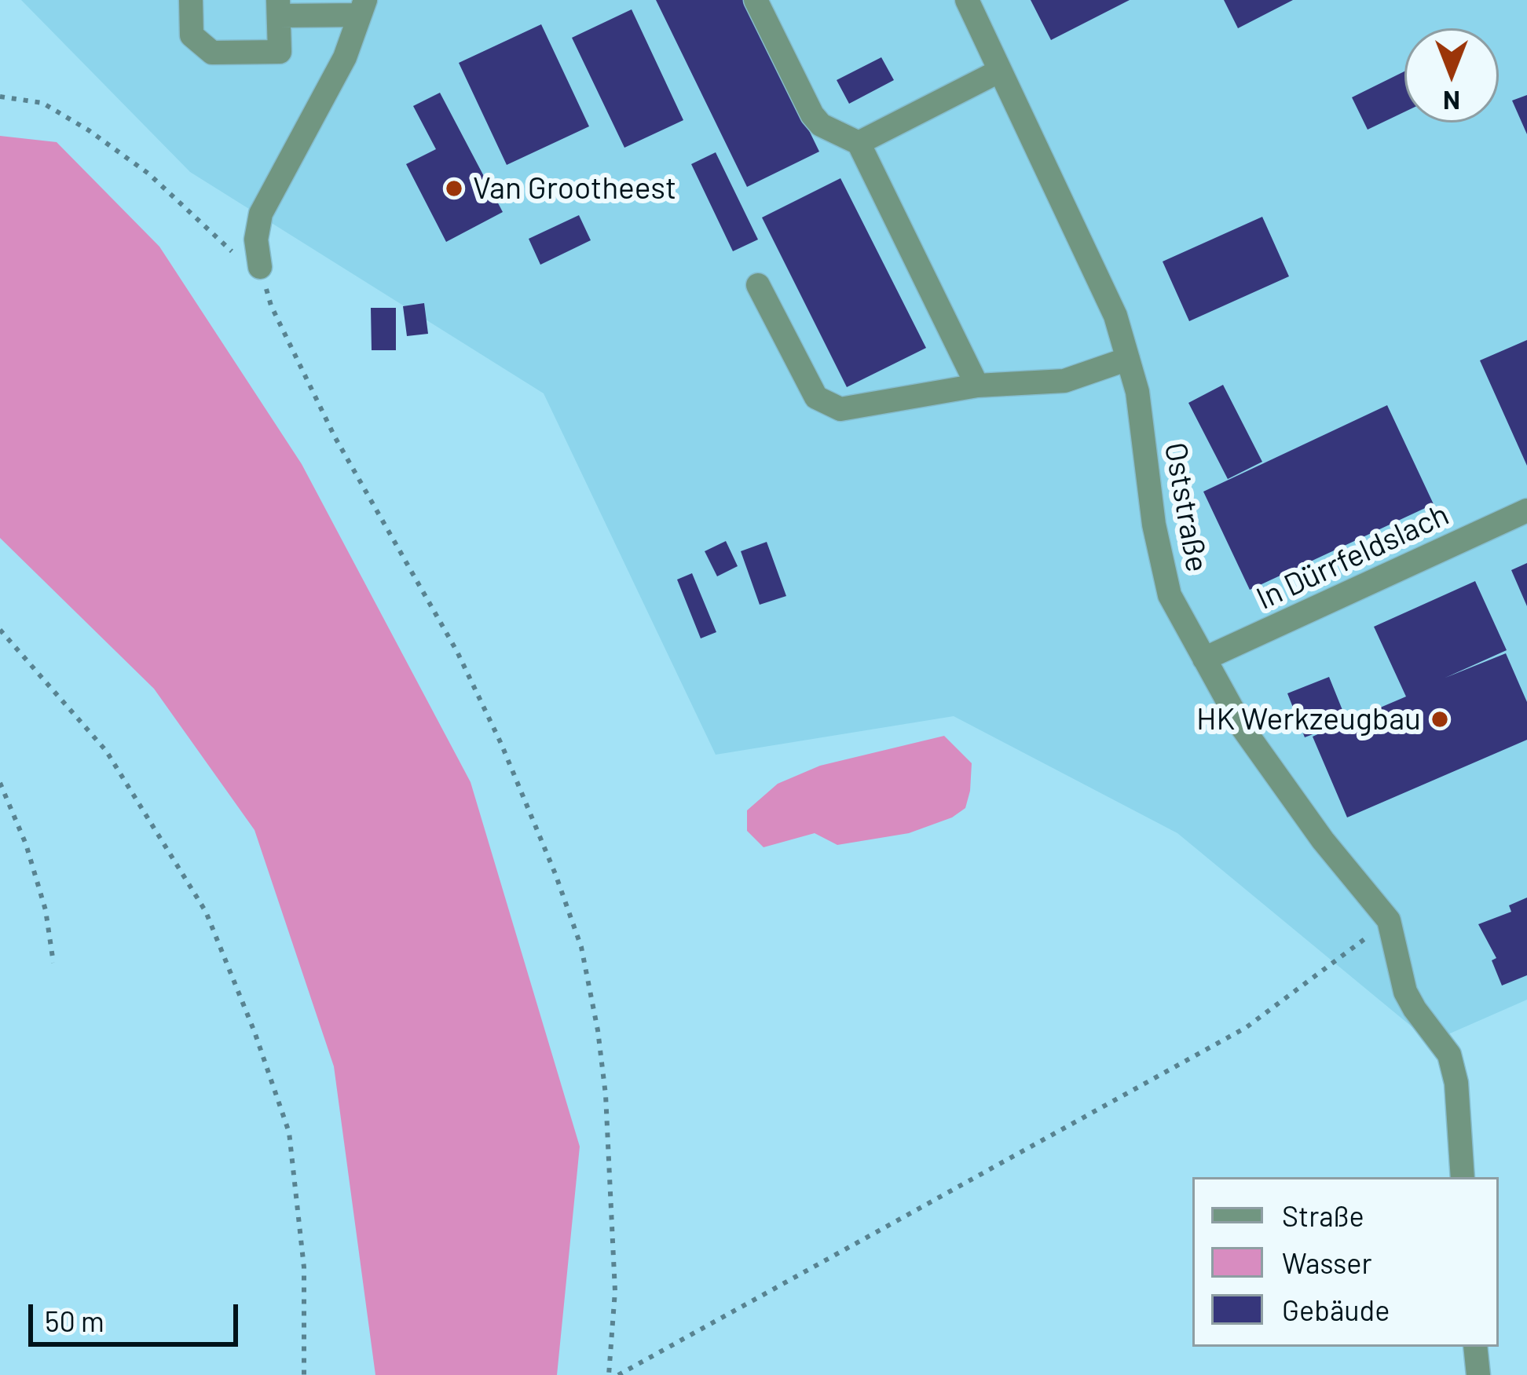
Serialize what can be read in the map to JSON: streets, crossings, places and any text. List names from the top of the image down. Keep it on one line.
{"streets":{"street":["Oststraße","In Dürrfeldslach"]},"crossings":[["Oststraße","In Dürrfeldslach"]],"places":["Van Grootheest","HK Werkzeugbau"],"legend":["Straße","Wasser","Gebäude"],"scale_bar":"50 m","north":"bottom"}
